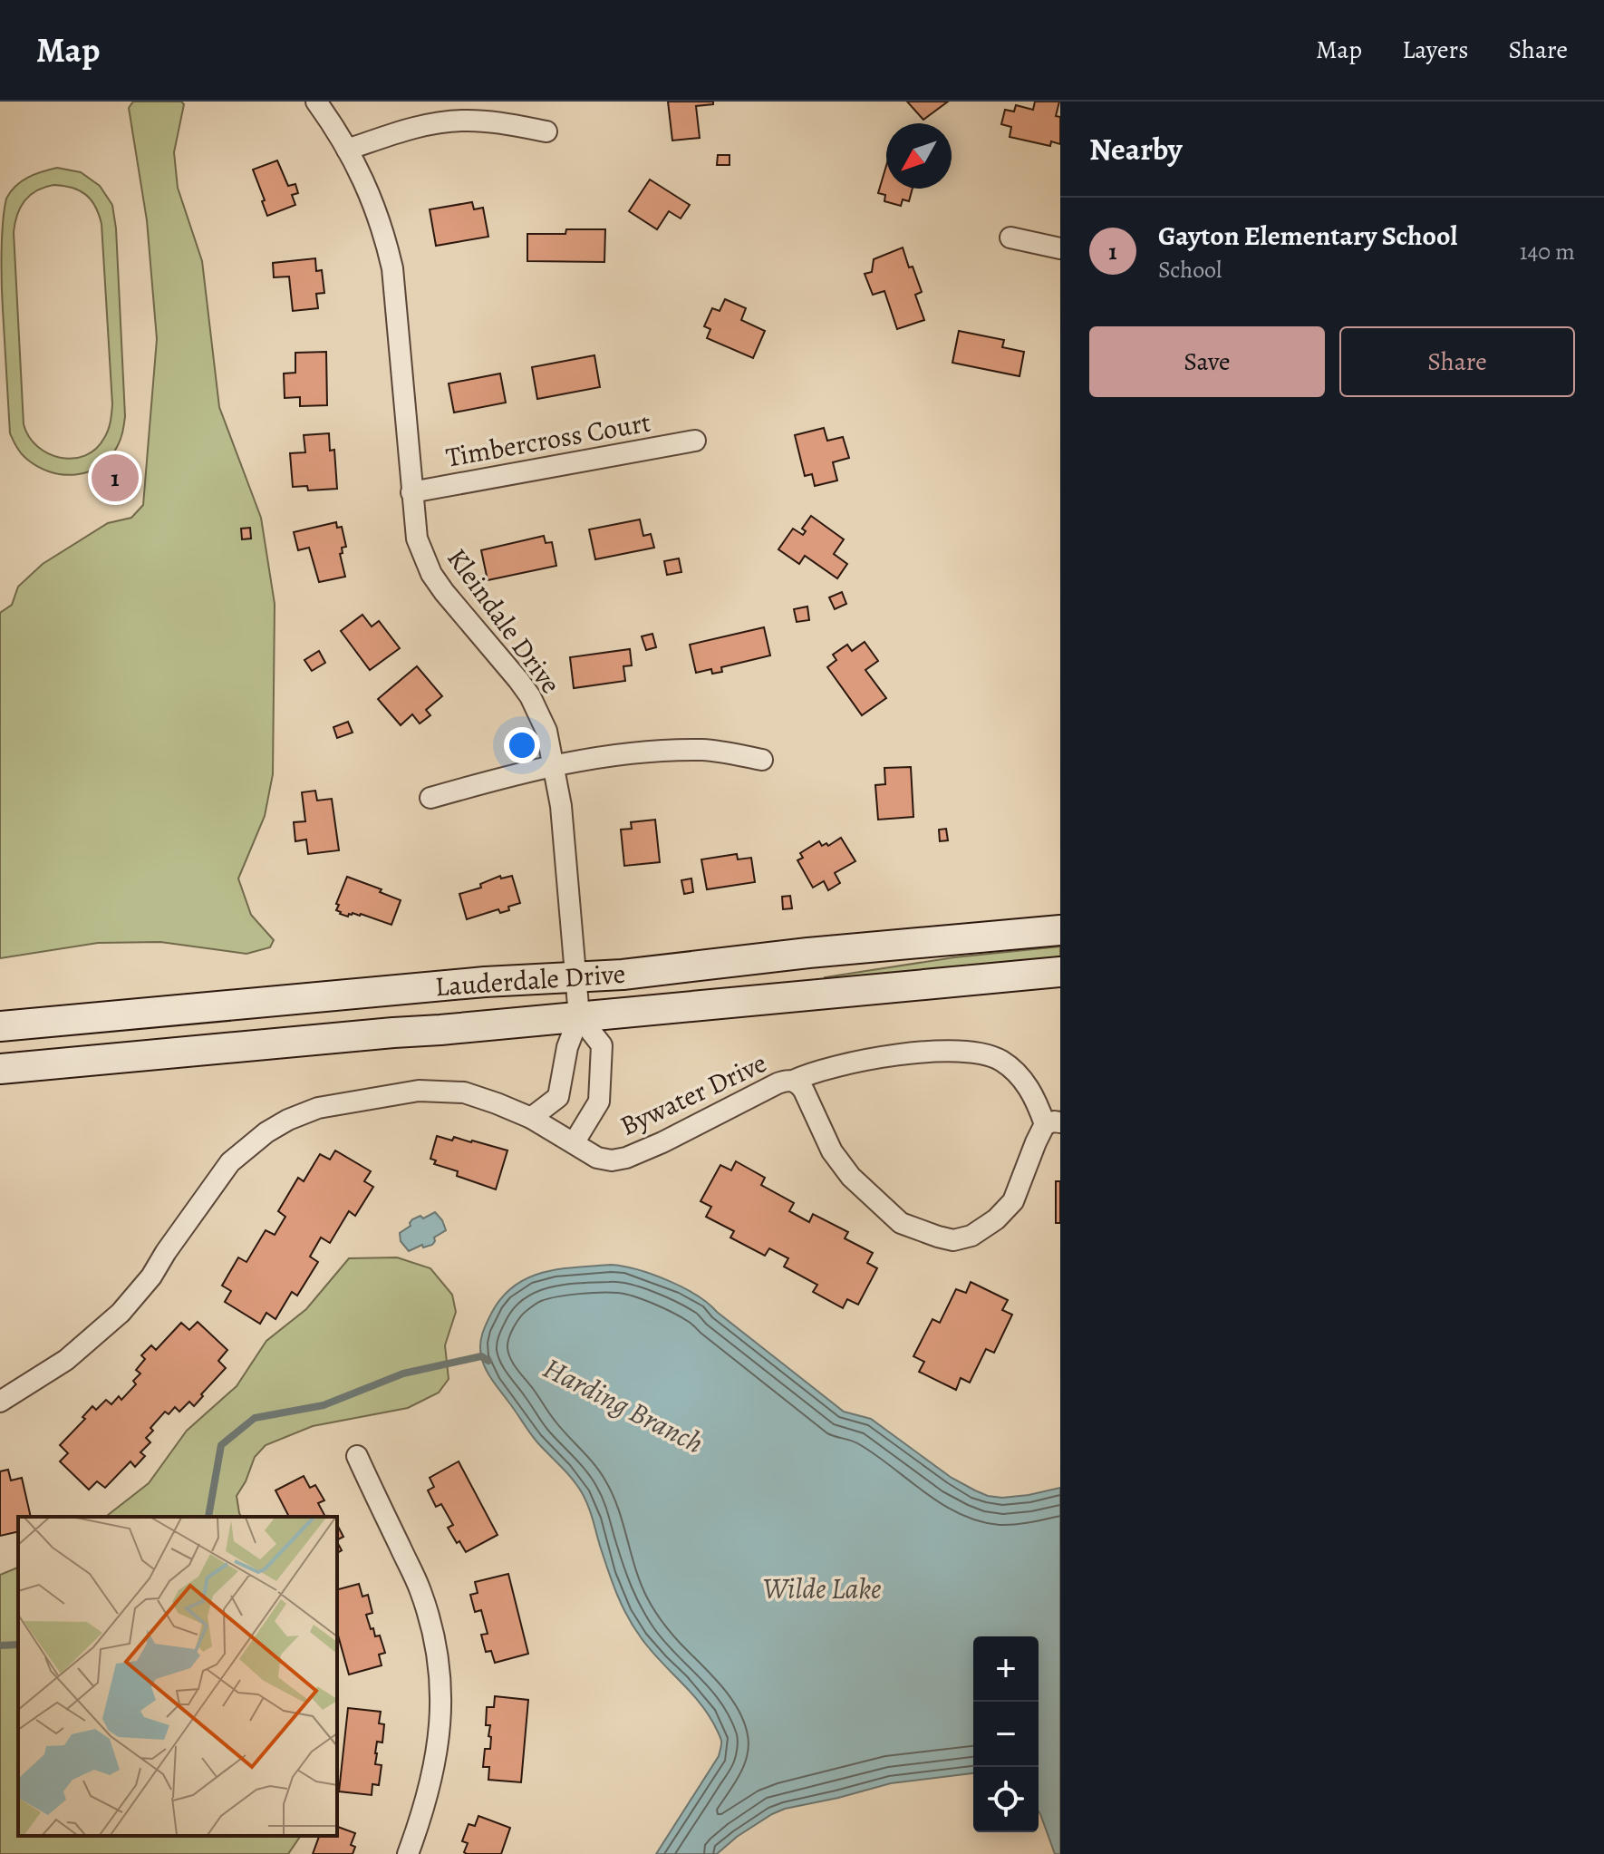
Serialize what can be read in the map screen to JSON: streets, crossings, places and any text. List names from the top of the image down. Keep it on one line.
{"streets":{"main road":["Lauderdale Drive"],"street":["Timbercross Court","Kleindale Drive","Bywater Drive"]},"crossings":[["Timbercross Court","Kleindale Drive"],["Kleindale Drive","Lauderdale Drive"],["Kleindale Drive","Bywater Drive"]],"water":["Harding Branch","Wilde Lake"],"north":"bottom left","page":{"header":"Map","nav":["Map","Layers","Share"],"heading":"Nearby","list":[{"mark":"1","name":"Gayton Elementary School","note":"School","value":"140 m"}],"buttons":["Save","Share"],"pins":"1","map_buttons":["+","−"]}}
